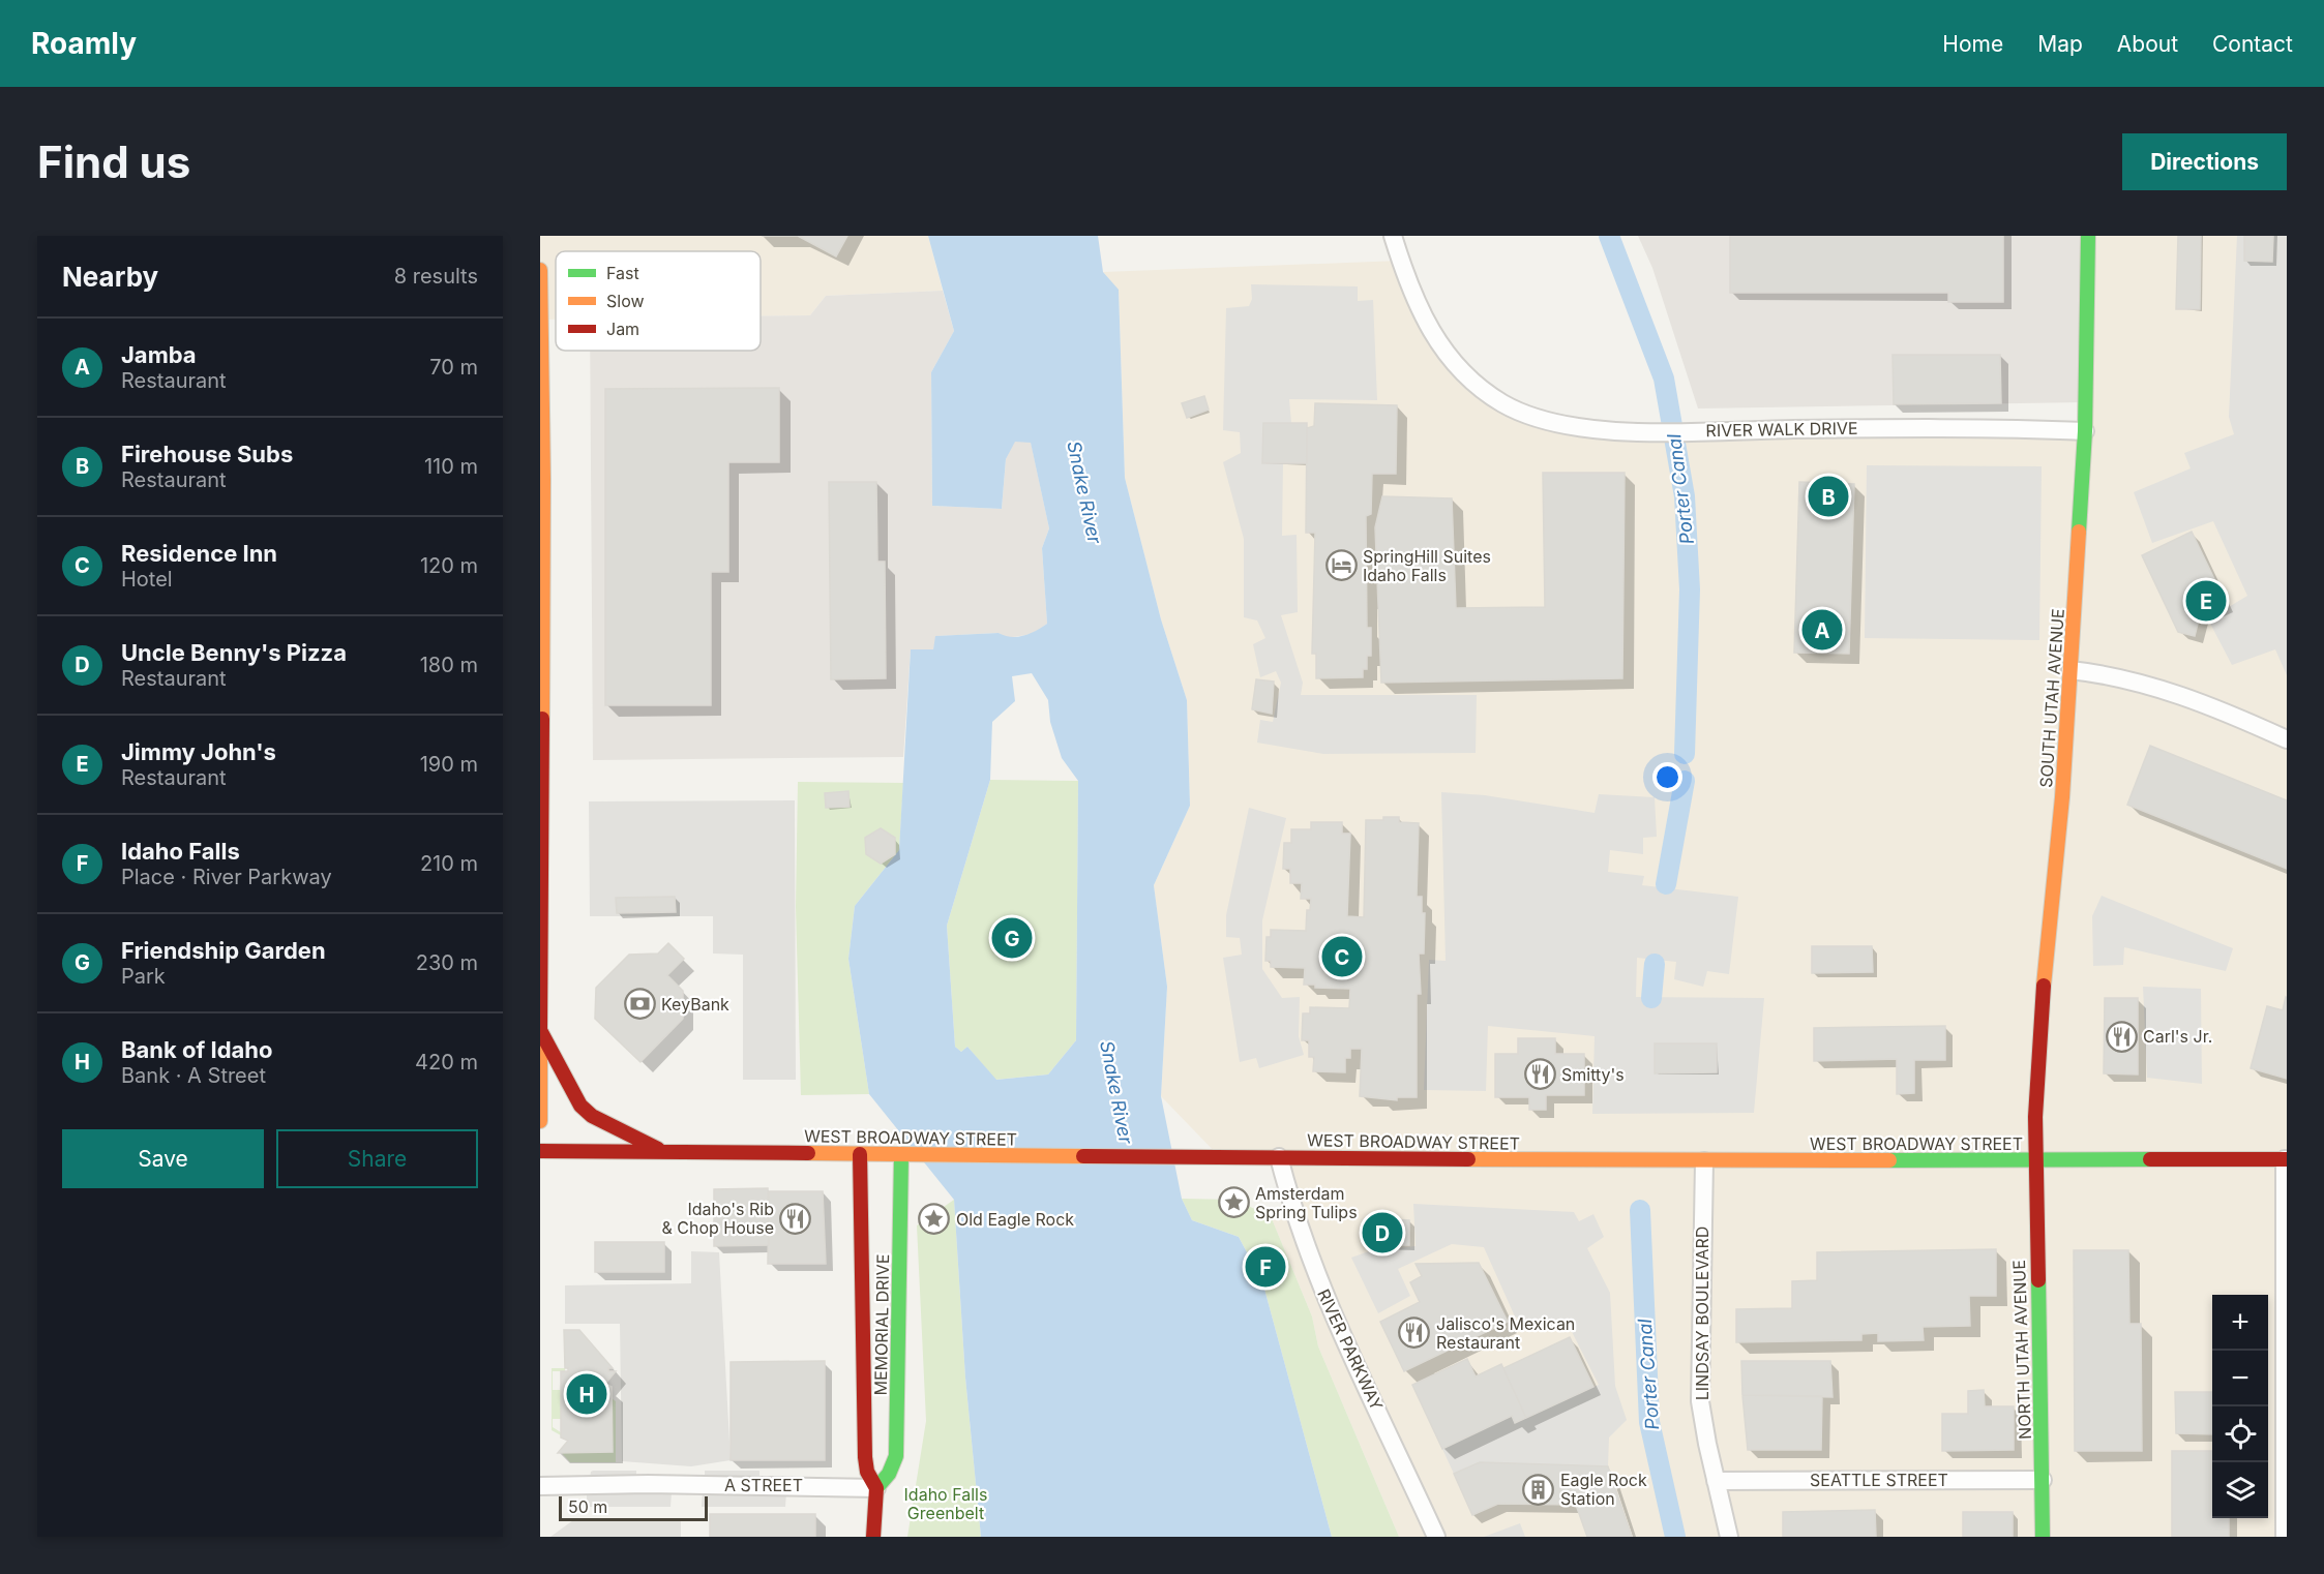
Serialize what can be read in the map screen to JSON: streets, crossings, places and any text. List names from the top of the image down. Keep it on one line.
{"streets":{"main road":["SOUTH UTAH AVENUE","WEST BROADWAY STREET","MEMORIAL DRIVE","NORTH UTAH AVENUE"],"street":["RIVER WALK DRIVE","LINDSAY BOULEVARD","RIVER PARKWAY","SEATTLE STREET","A STREET"]},"crossings":[["RIVER WALK DRIVE","SOUTH UTAH AVENUE"],["SOUTH UTAH AVENUE","WEST BROADWAY STREET"],["SOUTH UTAH AVENUE","NORTH UTAH AVENUE"],["WEST BROADWAY STREET","LINDSAY BOULEVARD"],["WEST BROADWAY STREET","MEMORIAL DRIVE"],["WEST BROADWAY STREET","RIVER PARKWAY"],["WEST BROADWAY STREET","NORTH UTAH AVENUE"],["LINDSAY BOULEVARD","SEATTLE STREET"],["MEMORIAL DRIVE","A STREET"],["NORTH UTAH AVENUE","SEATTLE STREET"]],"water":["Porter Canal","Snake River"],"parks":["Idaho Falls Greenbelt"],"places":{"hotel":["SpringHill Suites Idaho Falls"],"bank":["KeyBank"],"restaurant":["Carl's Jr.","Smitty's","Idaho's Rib & Chop House","Jalisco's Mexican Restaurant"],"place":["Amsterdam Spring Tulips","Old Eagle Rock"],"building":["Eagle Rock Station"]},"legend":["Fast","Slow","Jam"],"scale_bar":"50 m","page":{"header":"Roamly","nav":["Home","Map","About","Contact"],"buttons":["Directions",["Save","Share"]],"title":"Find us","heading":["Nearby","8 results"],"list":[{"mark":"A","name":"Jamba","note":"Restaurant","value":"70 m"},{"mark":"B","name":"Firehouse Subs","note":"Restaurant","value":"110 m"},{"mark":"C","name":"Residence Inn","note":"Hotel","value":"120 m"},{"mark":"D","name":"Uncle Benny's Pizza","note":"Restaurant","value":"180 m"},{"mark":"E","name":"Jimmy John's","note":"Restaurant","value":"190 m"},{"mark":"F","name":"Idaho Falls","note":"Place · River Parkway","value":"210 m"},{"mark":"G","name":"Friendship Garden","note":"Park","value":"230 m"},{"mark":"H","name":"Bank of Idaho","note":"Bank · A Street","value":"420 m"}],"pins":["B","E","A","G","C","D","F","H"],"map_buttons":["+","−"],"scale":"50 m"}}
